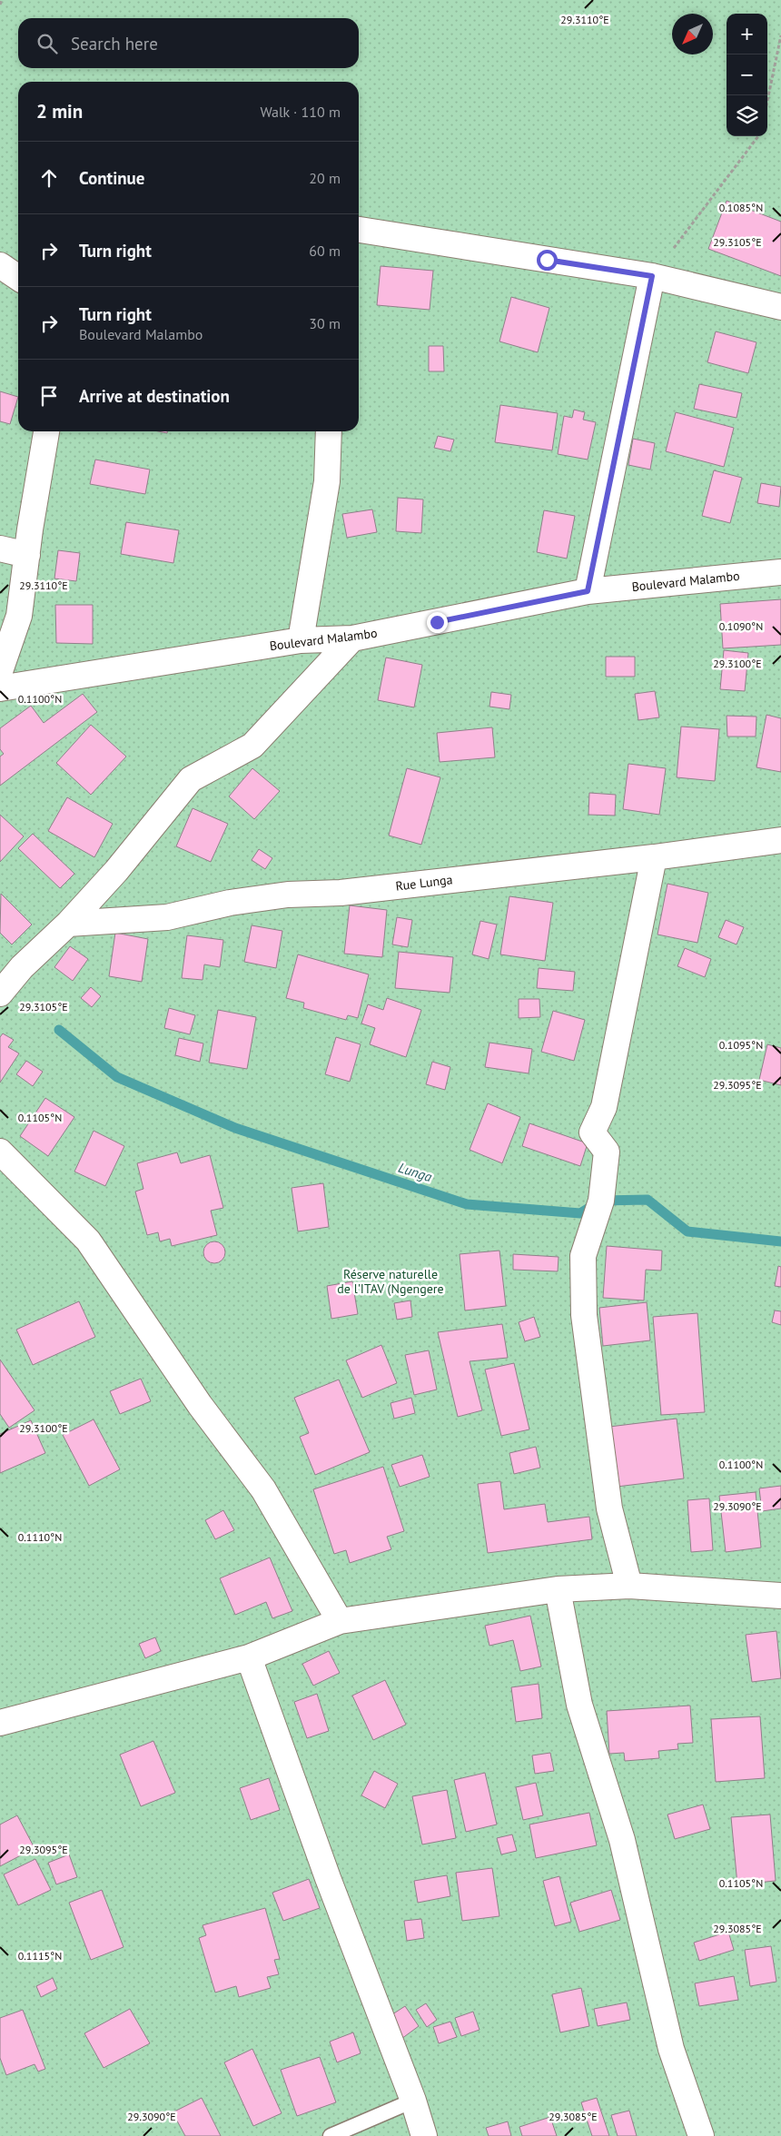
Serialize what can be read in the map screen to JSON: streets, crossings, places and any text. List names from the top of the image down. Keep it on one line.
{"streets":{"street":["Boulevard Malambo","Rue Lunga"]},"water":["Lunga"],"parks":["Réserve naturelle de l'ITAV (Ngengere"],"north":"bottom left","page":{"map_buttons":["+","−"],"search":"Search here","heading":["2 min","Walk · 110 m"],"list":[["Continue","20 m"],["Turn right","60 m"],["Turn right","Boulevard Malambo","30 m"],"Arrive at destination"]},"coordinates":["29.3110°E","0.1085°N","29.3105°E","0.1090°N","29.3100°E","0.1100°N","0.1095°N","29.3095°E","0.1105°N","29.3090°E","0.1110°N","29.3085°E","0.1115°N"]}
